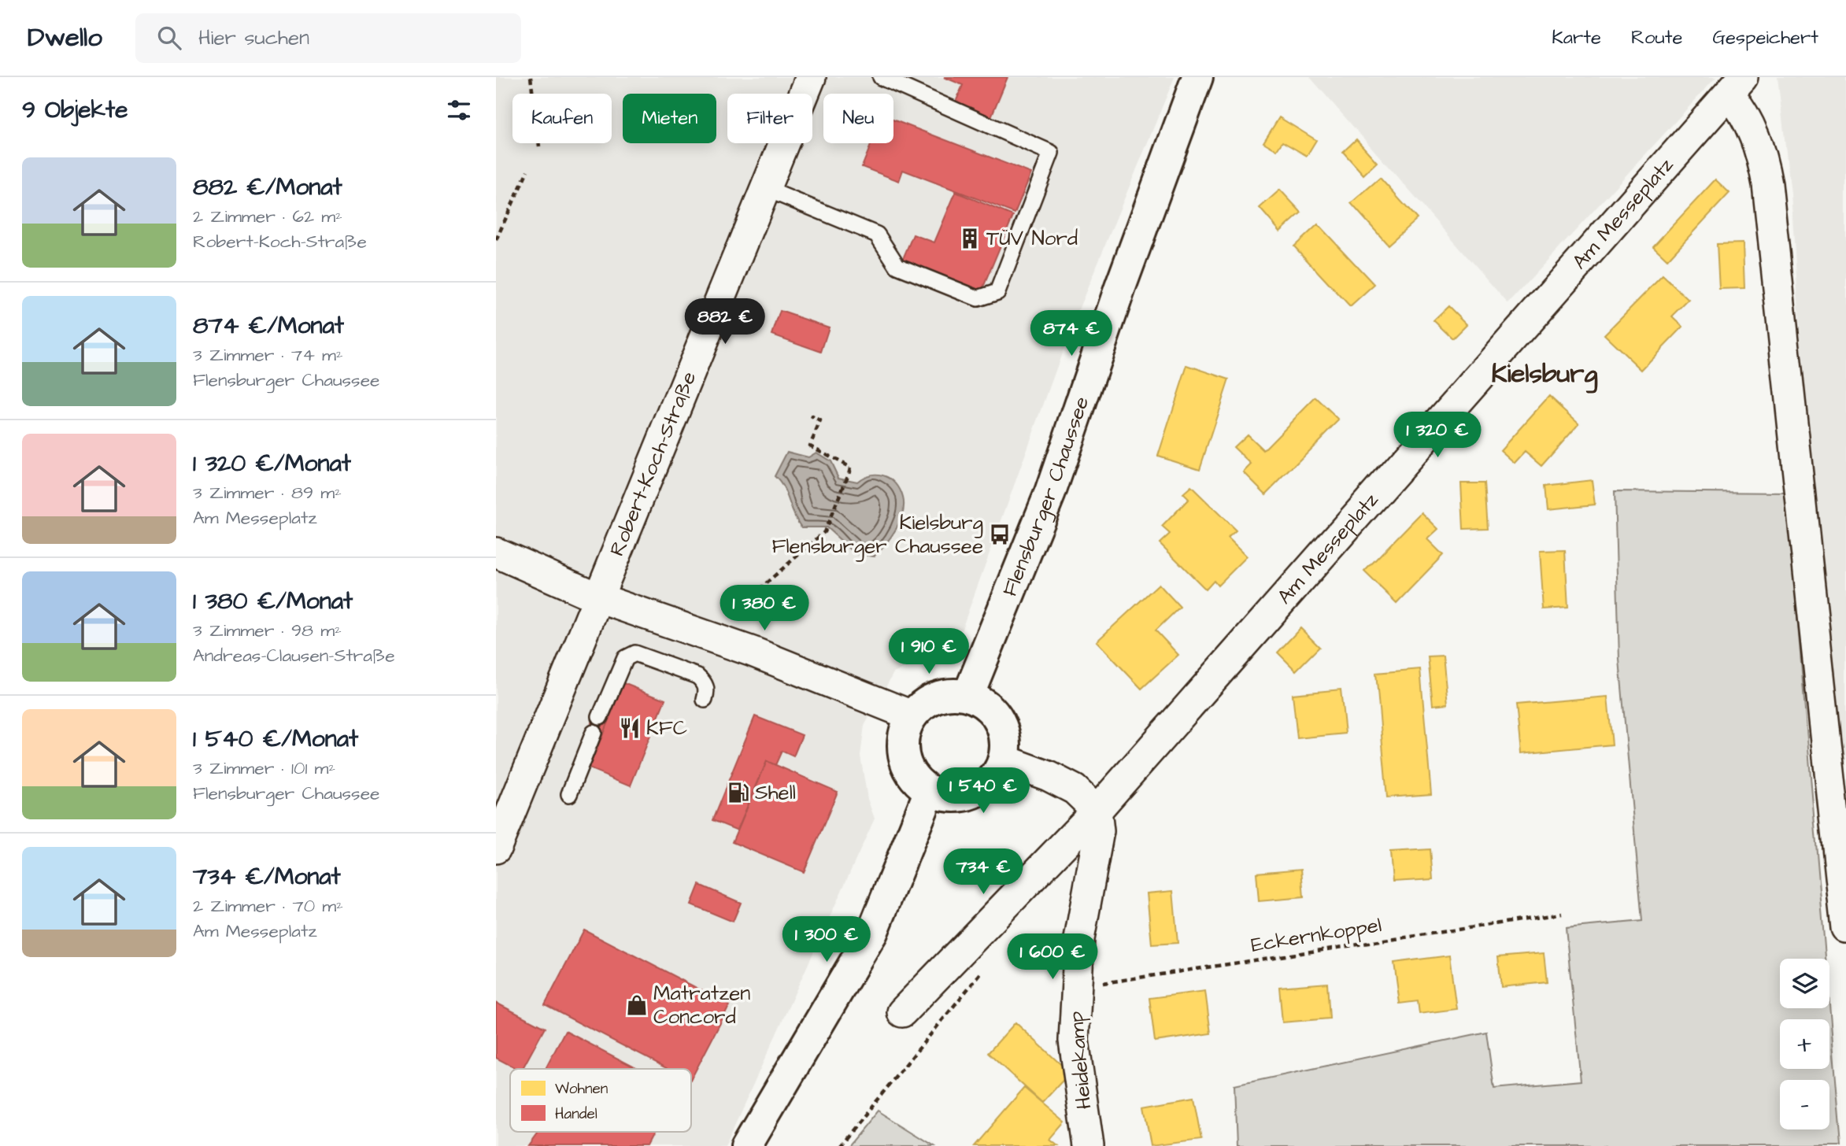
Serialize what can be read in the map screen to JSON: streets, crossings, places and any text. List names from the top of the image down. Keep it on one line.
{"streets":{"main road":["Flensburger Chaussee"],"street":["Am Messeplatz","Robert-Koch-Straße","Heidekamp"],"path":["Eckernkoppel"]},"crossings":[["Am Messeplatz","Heidekamp"],["Eckernkoppel","Heidekamp"]],"districts":["Kielsburg"],"places":{"building":["TÜV Nord"],"bus stop":["Kielsburg Flensburger Chaussee"],"restaurant":["KFC"],"fuel station":["Shell"],"shop":["Matratzen Concord"]},"legend":["Wohnen","Handel"],"page":{"header":"Dwello","search":"Hier suchen","nav":["Karte","Route","Gespeichert"],"heading":"9 Objekte","chip":["Kaufen","Mieten","Filter","Neu"],"list":[{"name":"882 €/Monat","note":"2 Zimmer · 62 m² · Robert-Koch-Straße"},{"name":"874 €/Monat","note":"3 Zimmer · 74 m² · Flensburger Chaussee"},{"name":"1 320 €/Monat","note":"3 Zimmer · 89 m² · Am Messeplatz"},{"name":"1 380 €/Monat","note":"3 Zimmer · 98 m² · Andreas-Clausen-Straße"},{"name":"1 540 €/Monat","note":"3 Zimmer · 101 m² · Flensburger Chaussee"},{"name":"734 €/Monat","note":"2 Zimmer · 70 m² · Am Messeplatz"}],"price":["882 €","874 €","1 320 €","1 380 €","1 910 €","1 540 €","734 €","1 300 €","1 600 €"],"map_buttons":["+","−"]}}
